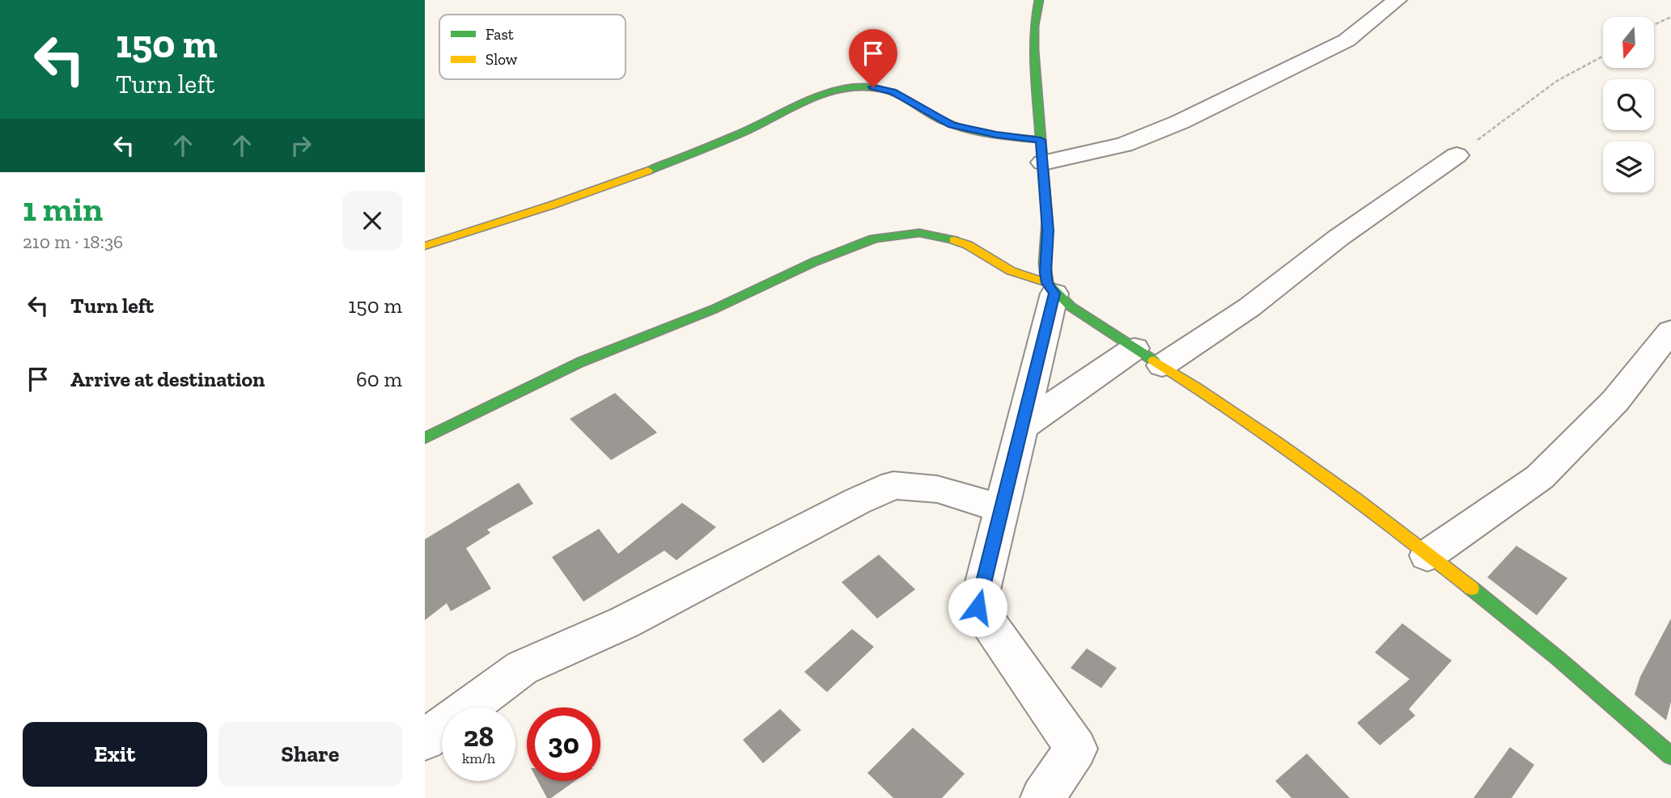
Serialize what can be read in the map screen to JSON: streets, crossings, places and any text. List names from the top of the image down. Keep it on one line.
{"legend":["Fast","Slow"],"north":"bottom","page":{"turn":["150 m","Turn left"],"heading":["1 min","210 m · 18:36"],"list":[{"name":"Turn left","value":"150 m"},{"name":"Arrive at destination","value":"60 m"}],"speed":"28 km/h","limit":"30","buttons":["Exit","Share"]}}
